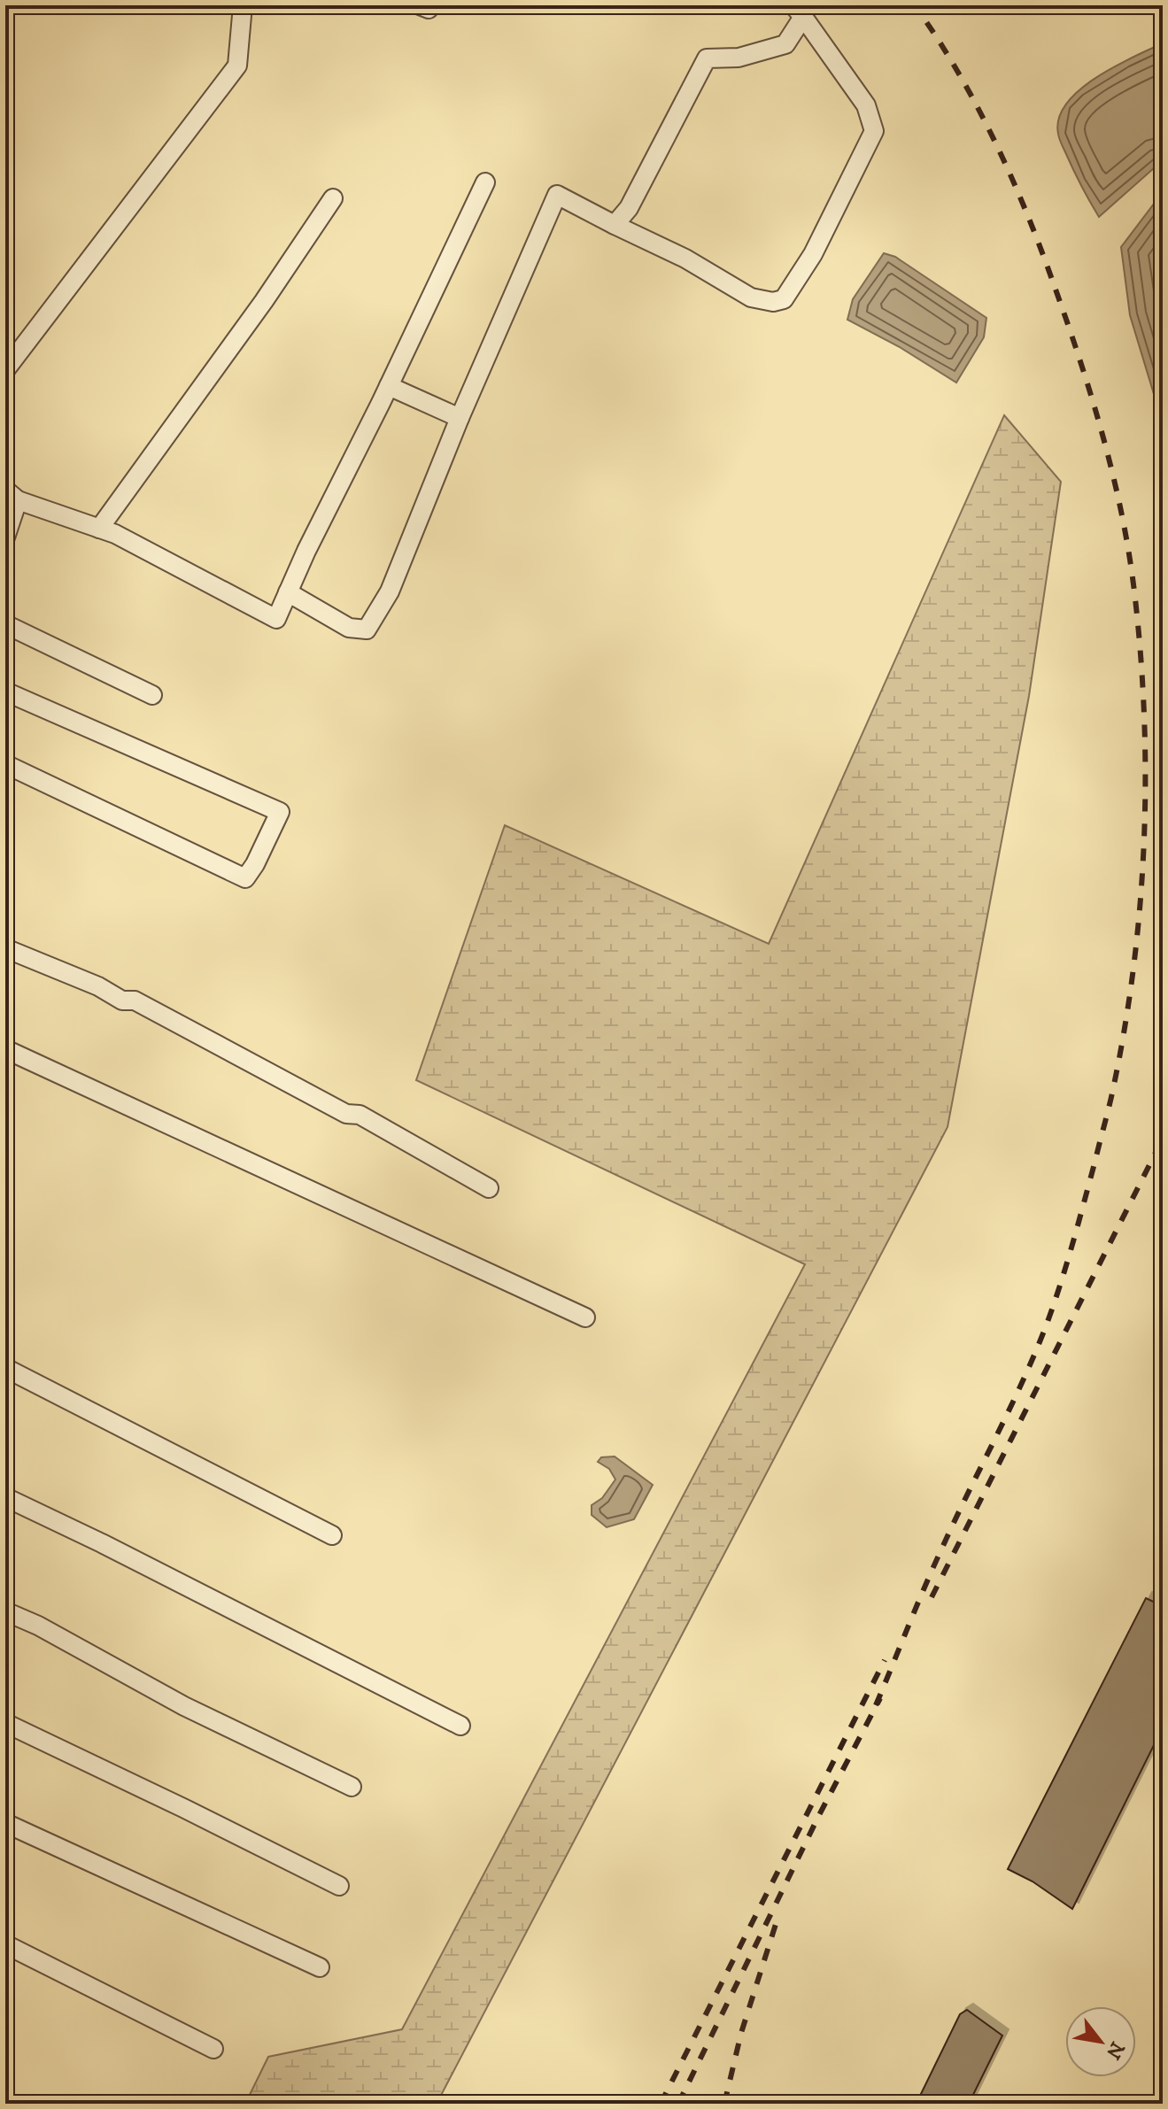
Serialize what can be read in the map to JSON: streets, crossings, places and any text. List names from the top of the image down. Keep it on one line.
{"north":"bottom right"}
